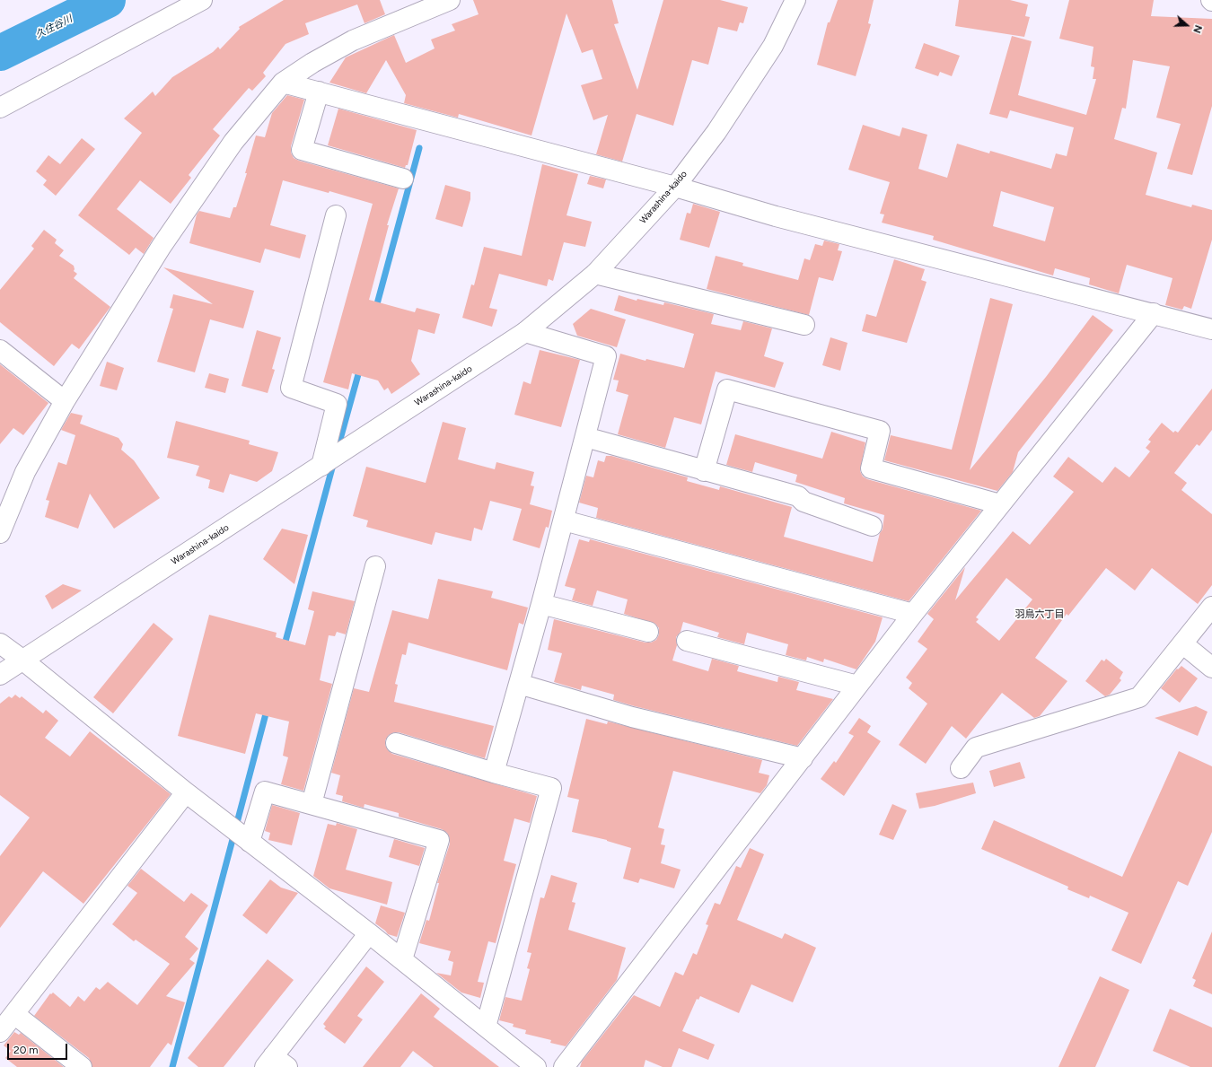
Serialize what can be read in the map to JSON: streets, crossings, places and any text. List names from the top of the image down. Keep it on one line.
{"streets":{"main road":["Warashina-kaido"]},"districts":["羽鳥六丁目"],"water":["久住谷川"],"scale_bar":"20 m","north":"right"}
